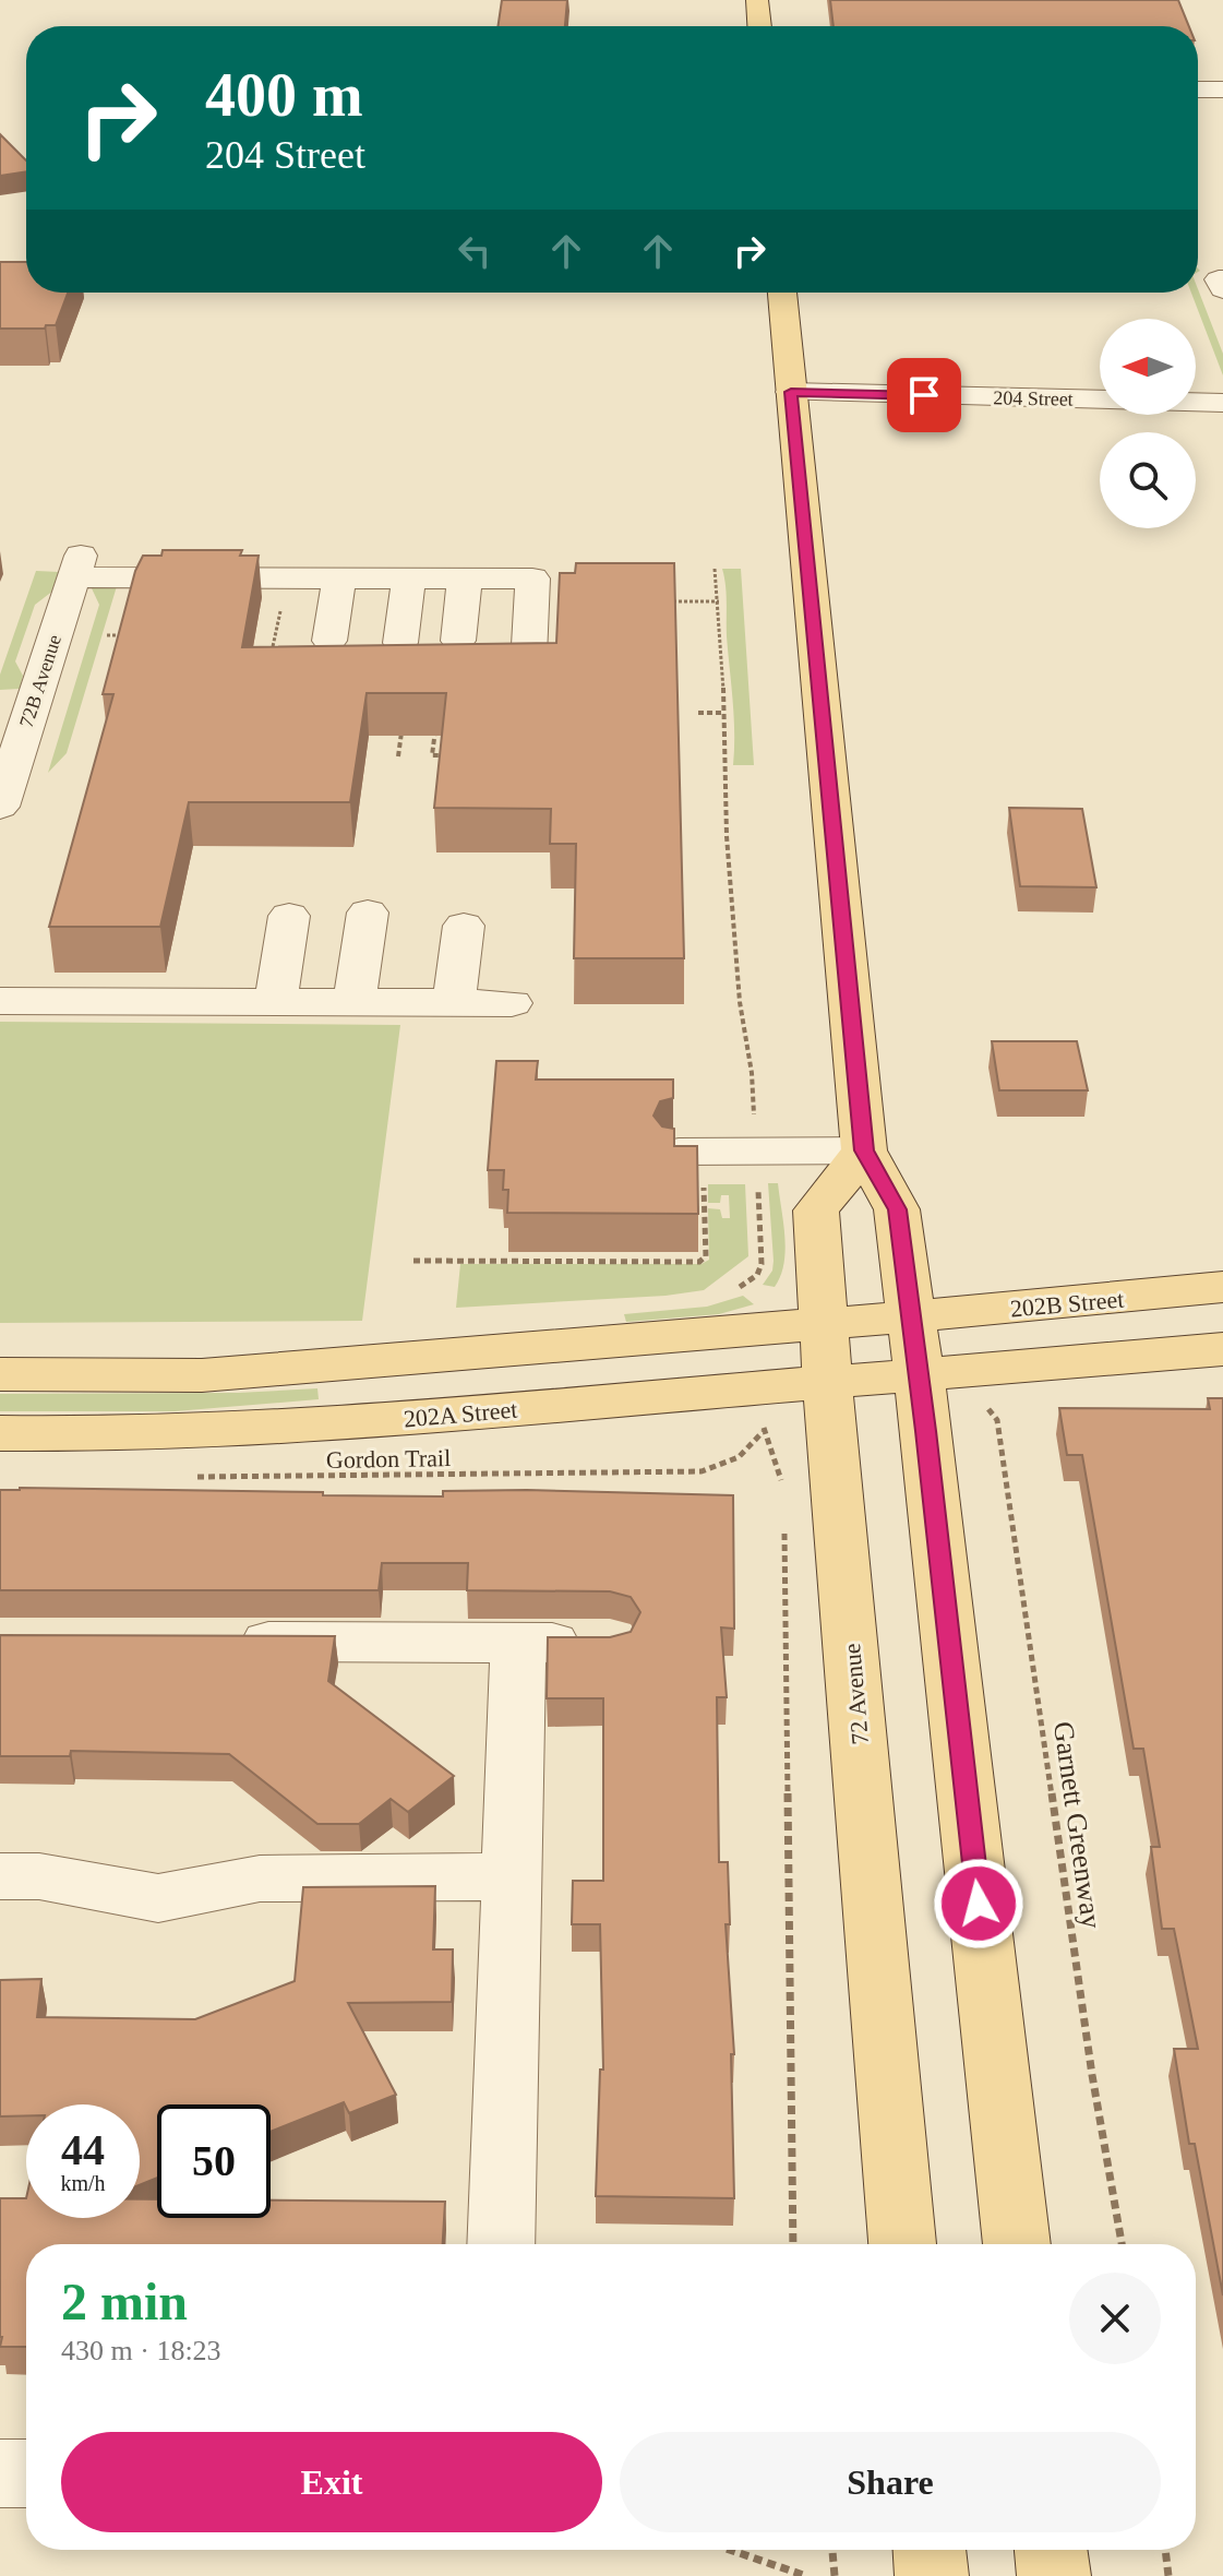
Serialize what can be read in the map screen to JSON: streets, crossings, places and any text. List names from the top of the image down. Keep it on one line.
{"streets":{"main road":["202B Street","202A Street","72 Avenue"],"street":["204 Street","72B Avenue"],"path":["Gordon Trail","Garnett Greenway"]},"crossings":[["202A Street","72 Avenue"]],"north":"left","page":{"turn":["400 m","204 Street"],"speed":"44 km/h","limit":"50","heading":["2 min","430 m · 18:23"],"buttons":["Exit","Share"]}}
